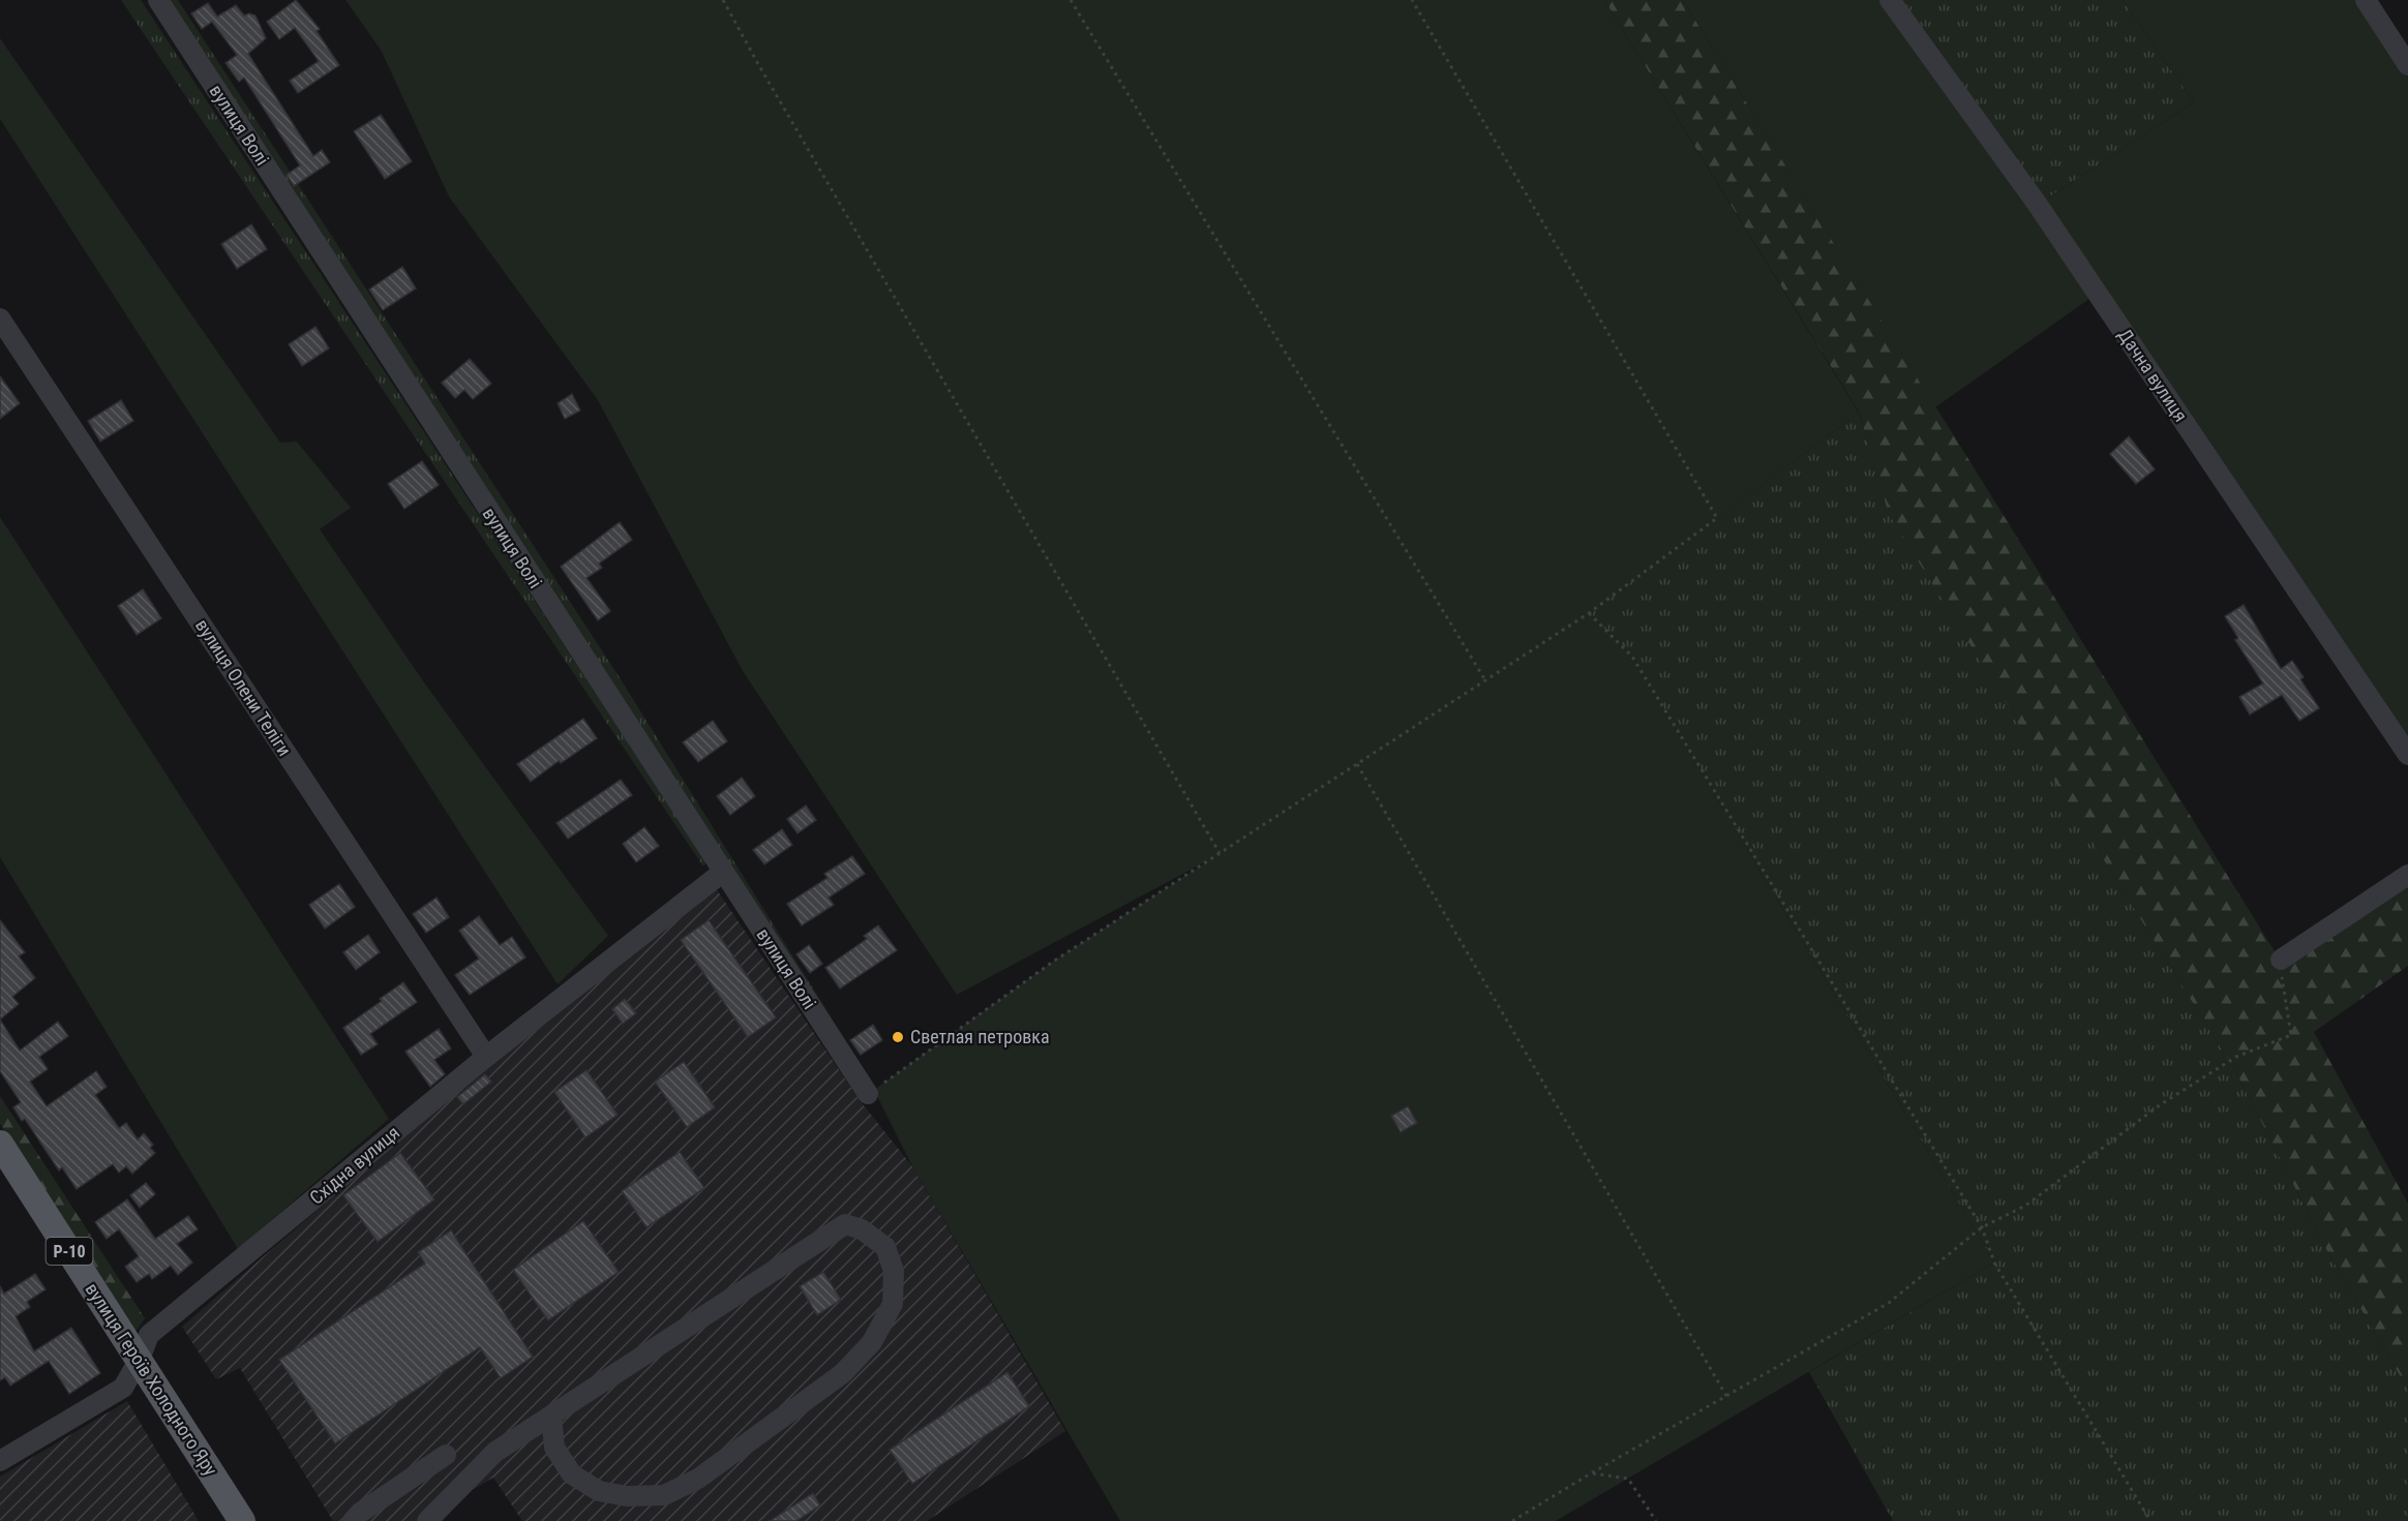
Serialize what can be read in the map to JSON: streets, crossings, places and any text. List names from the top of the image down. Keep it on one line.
{"streets":{"main road":["Р-10","вулиця Героїв Холодного Яру"],"street":["вулиця Волі","Дачна вулиця","вулиця Олени Теліги","Східна вулиця"]},"crossings":[["вулиця Волі","Східна вулиця"],["вулиця Олени Теліги","Східна вулиця"],["Східна вулиця","вулиця Героїв Холодного Яру"]],"places":["Светлая петровка"]}
